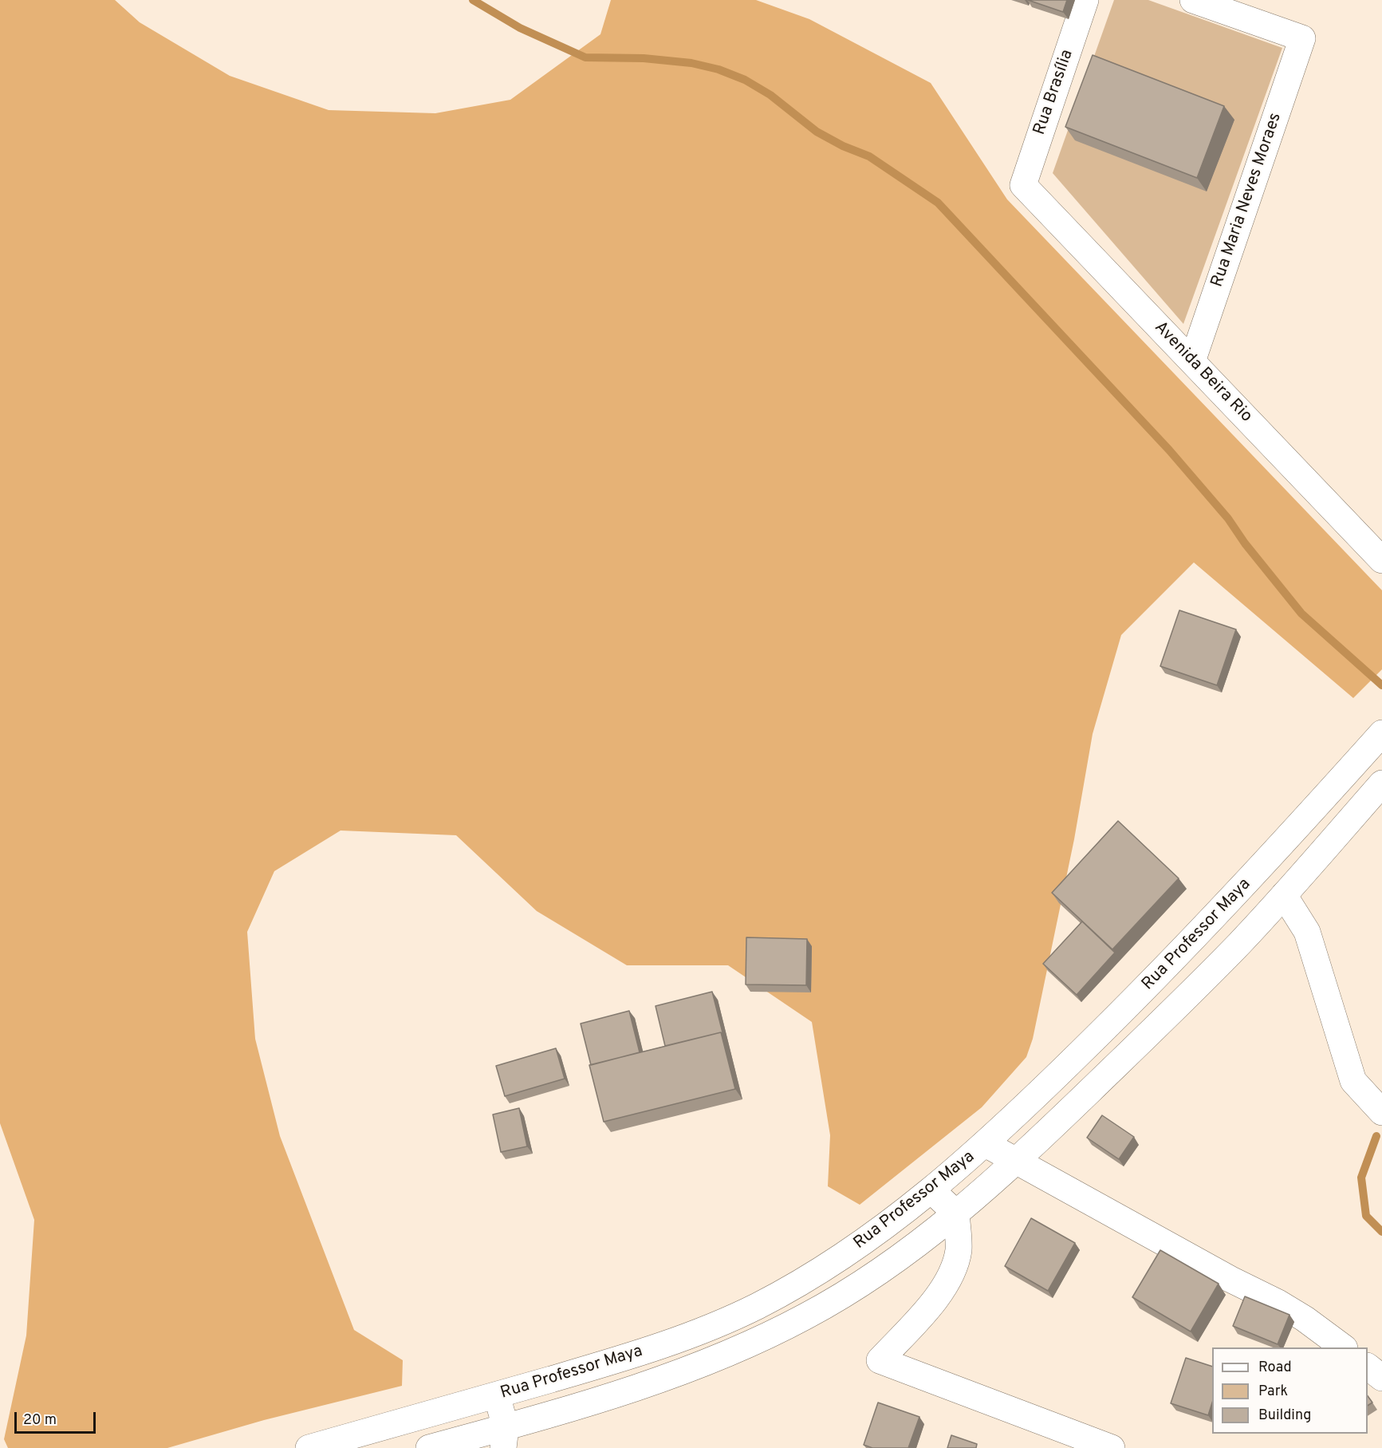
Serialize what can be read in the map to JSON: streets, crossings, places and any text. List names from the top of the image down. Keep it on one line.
{"streets":{"main road":["Rua Brasília","Rua Maria Neves Moraes","Avenida Beira Rio","Rua Professor Maya"]},"crossings":[["Rua Brasília","Avenida Beira Rio"],["Rua Maria Neves Moraes","Avenida Beira Rio"]],"legend":["Road","Park","Building"],"scale_bar":"20 m"}
